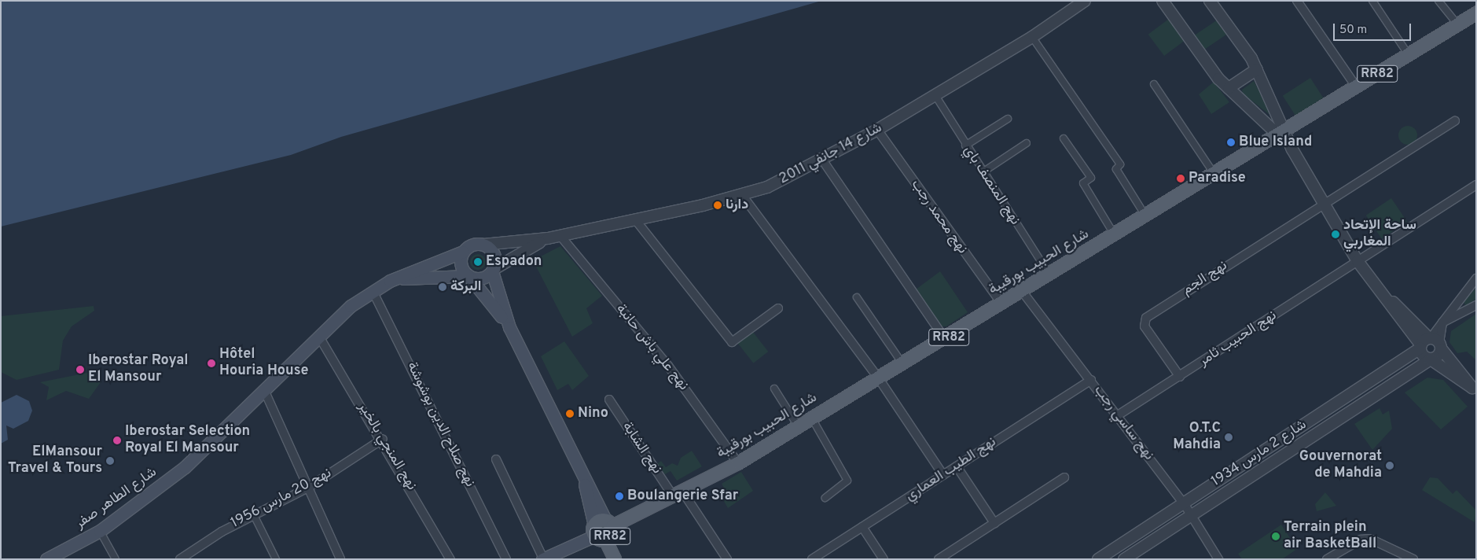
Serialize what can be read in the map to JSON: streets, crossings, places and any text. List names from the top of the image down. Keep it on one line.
{"streets":{"main road":["RR82","شارع الحبيب بورقيبة","شارع الطاهر صفر"],"street":["شارع 14 جانفي 2011","نهج المنصف باي","نهج محمد رجب","نهج الجم","نهج الحبيب ثامر","نهج علي باش حانبة","نهج ساسي رجب","نهج صلاح الدين بوشوشة","نهج المنجي بالخير","نهج الشابة","شارع 2 مارس 1934","نهج الطيب العماري","نهج 20 مارس 1956"]},"crossings":[["شارع 14 جانفي 2011","نهج المنصف باي"],["شارع 14 جانفي 2011","نهج محمد رجب"],["شارع 14 جانفي 2011","نهج علي باش حانبة"],["شارع 14 جانفي 2011","شارع الطاهر صفر"],["نهج المنصف باي","شارع الحبيب بورقيبة"],["نهج محمد رجب","شارع الحبيب بورقيبة"],["شارع الحبيب بورقيبة","نهج علي باش حانبة"],["شارع الحبيب بورقيبة","نهج ساسي رجب"],["شارع الحبيب بورقيبة","نهج الشابة"],["نهج الجم","نهج الحبيب ثامر"],["نهج الحبيب ثامر","نهج ساسي رجب"],["نهج ساسي رجب","شارع 2 مارس 1934"],["نهج ساسي رجب","نهج الطيب العماري"],["نهج صلاح الدين بوشوشة","شارع الطاهر صفر"],["نهج المنجي بالخير","شارع الطاهر صفر"],["نهج المنجي بالخير","نهج 20 مارس 1956"]],"places":["Blue Island","Paradise","دارنا","ساحة الإتحاد المغاربي","Espadon","البركة","Hôtel Houria House","Iberostar Royal El Mansour","Nino","O.T.C Mahdia","Iberostar Selection Royal El Mansour","ElMansour Travel & Tours","Gouvernorat de Mahdia","Boulangerie Sfar","Terrain plein air BasketBall"],"scale_bar":"50 m"}
